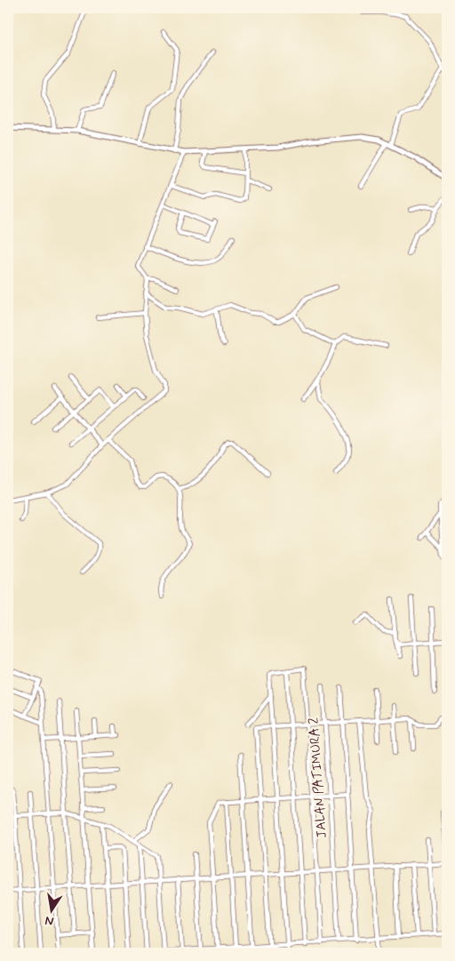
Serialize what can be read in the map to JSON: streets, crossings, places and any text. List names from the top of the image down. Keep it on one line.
{"streets":{"street":["JALAN PATIMURA 2"]},"north":"bottom"}
